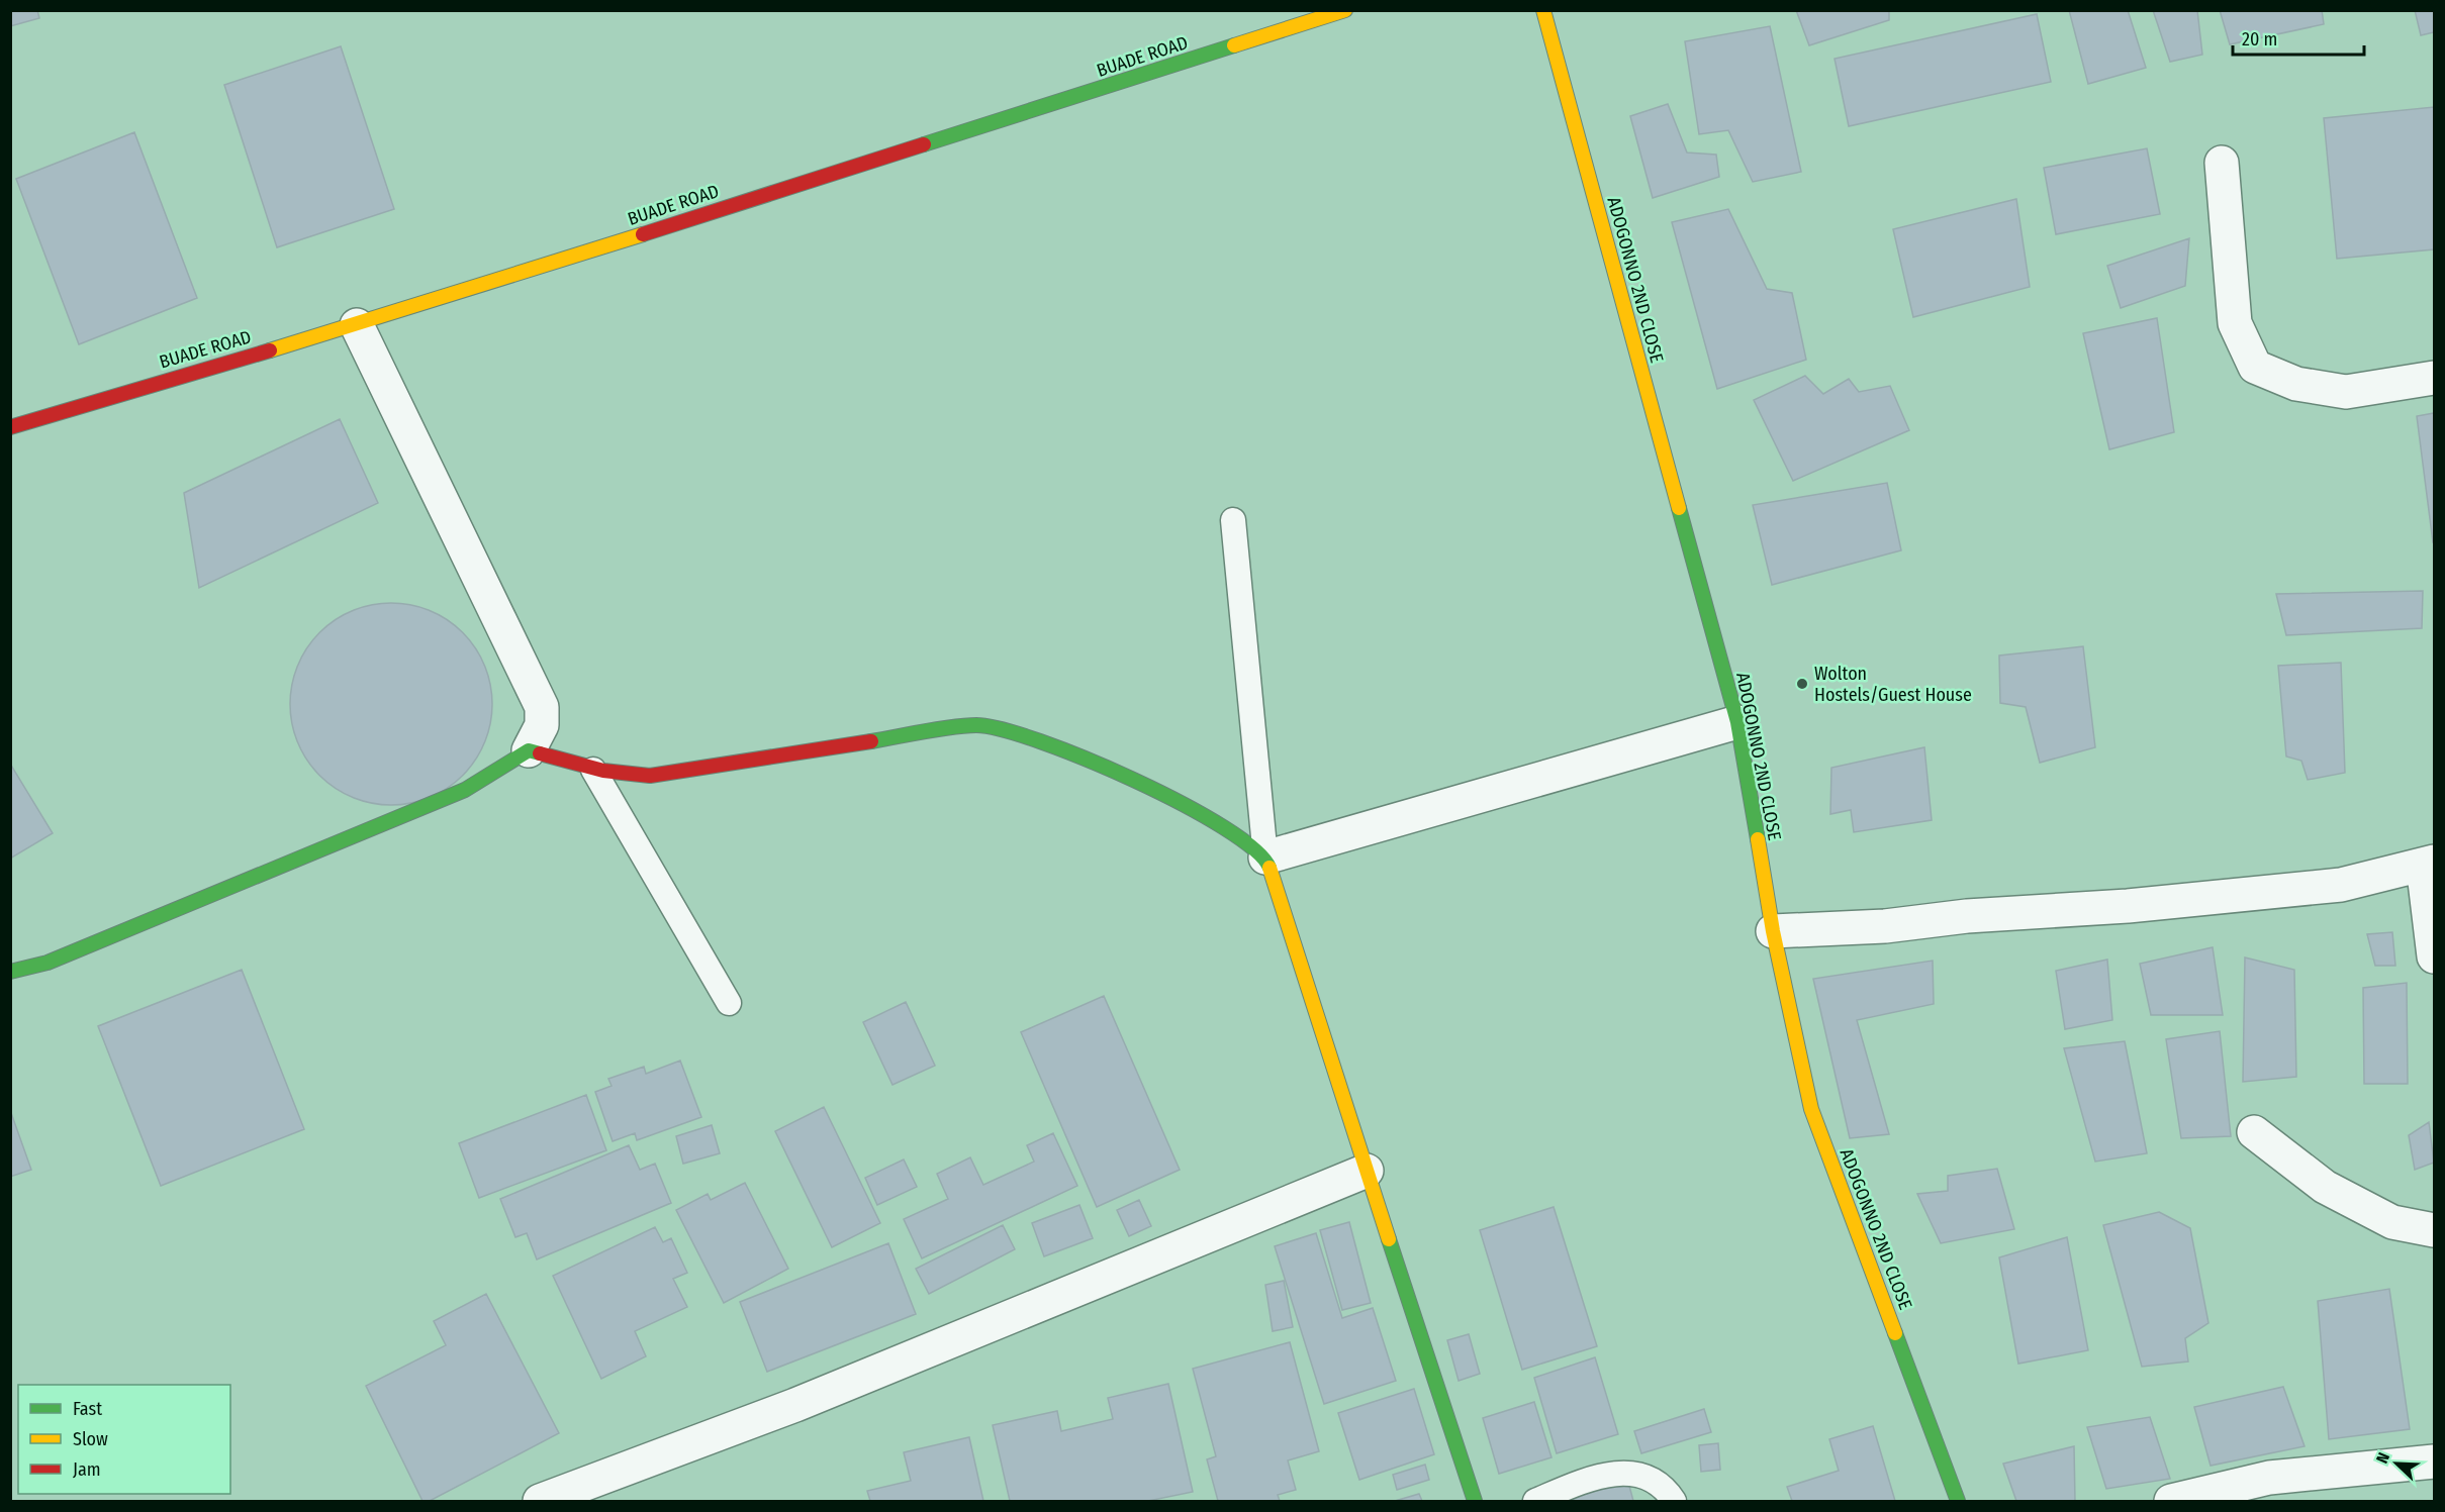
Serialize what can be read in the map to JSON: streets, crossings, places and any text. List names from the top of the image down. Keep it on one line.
{"streets":{"street":["BUADE ROAD","ADOGONNO 2ND CLOSE"]},"places":["Wolton Hostels/Guest House"],"legend":["Fast","Slow","Jam"],"scale_bar":"20 m","north":"top left"}
